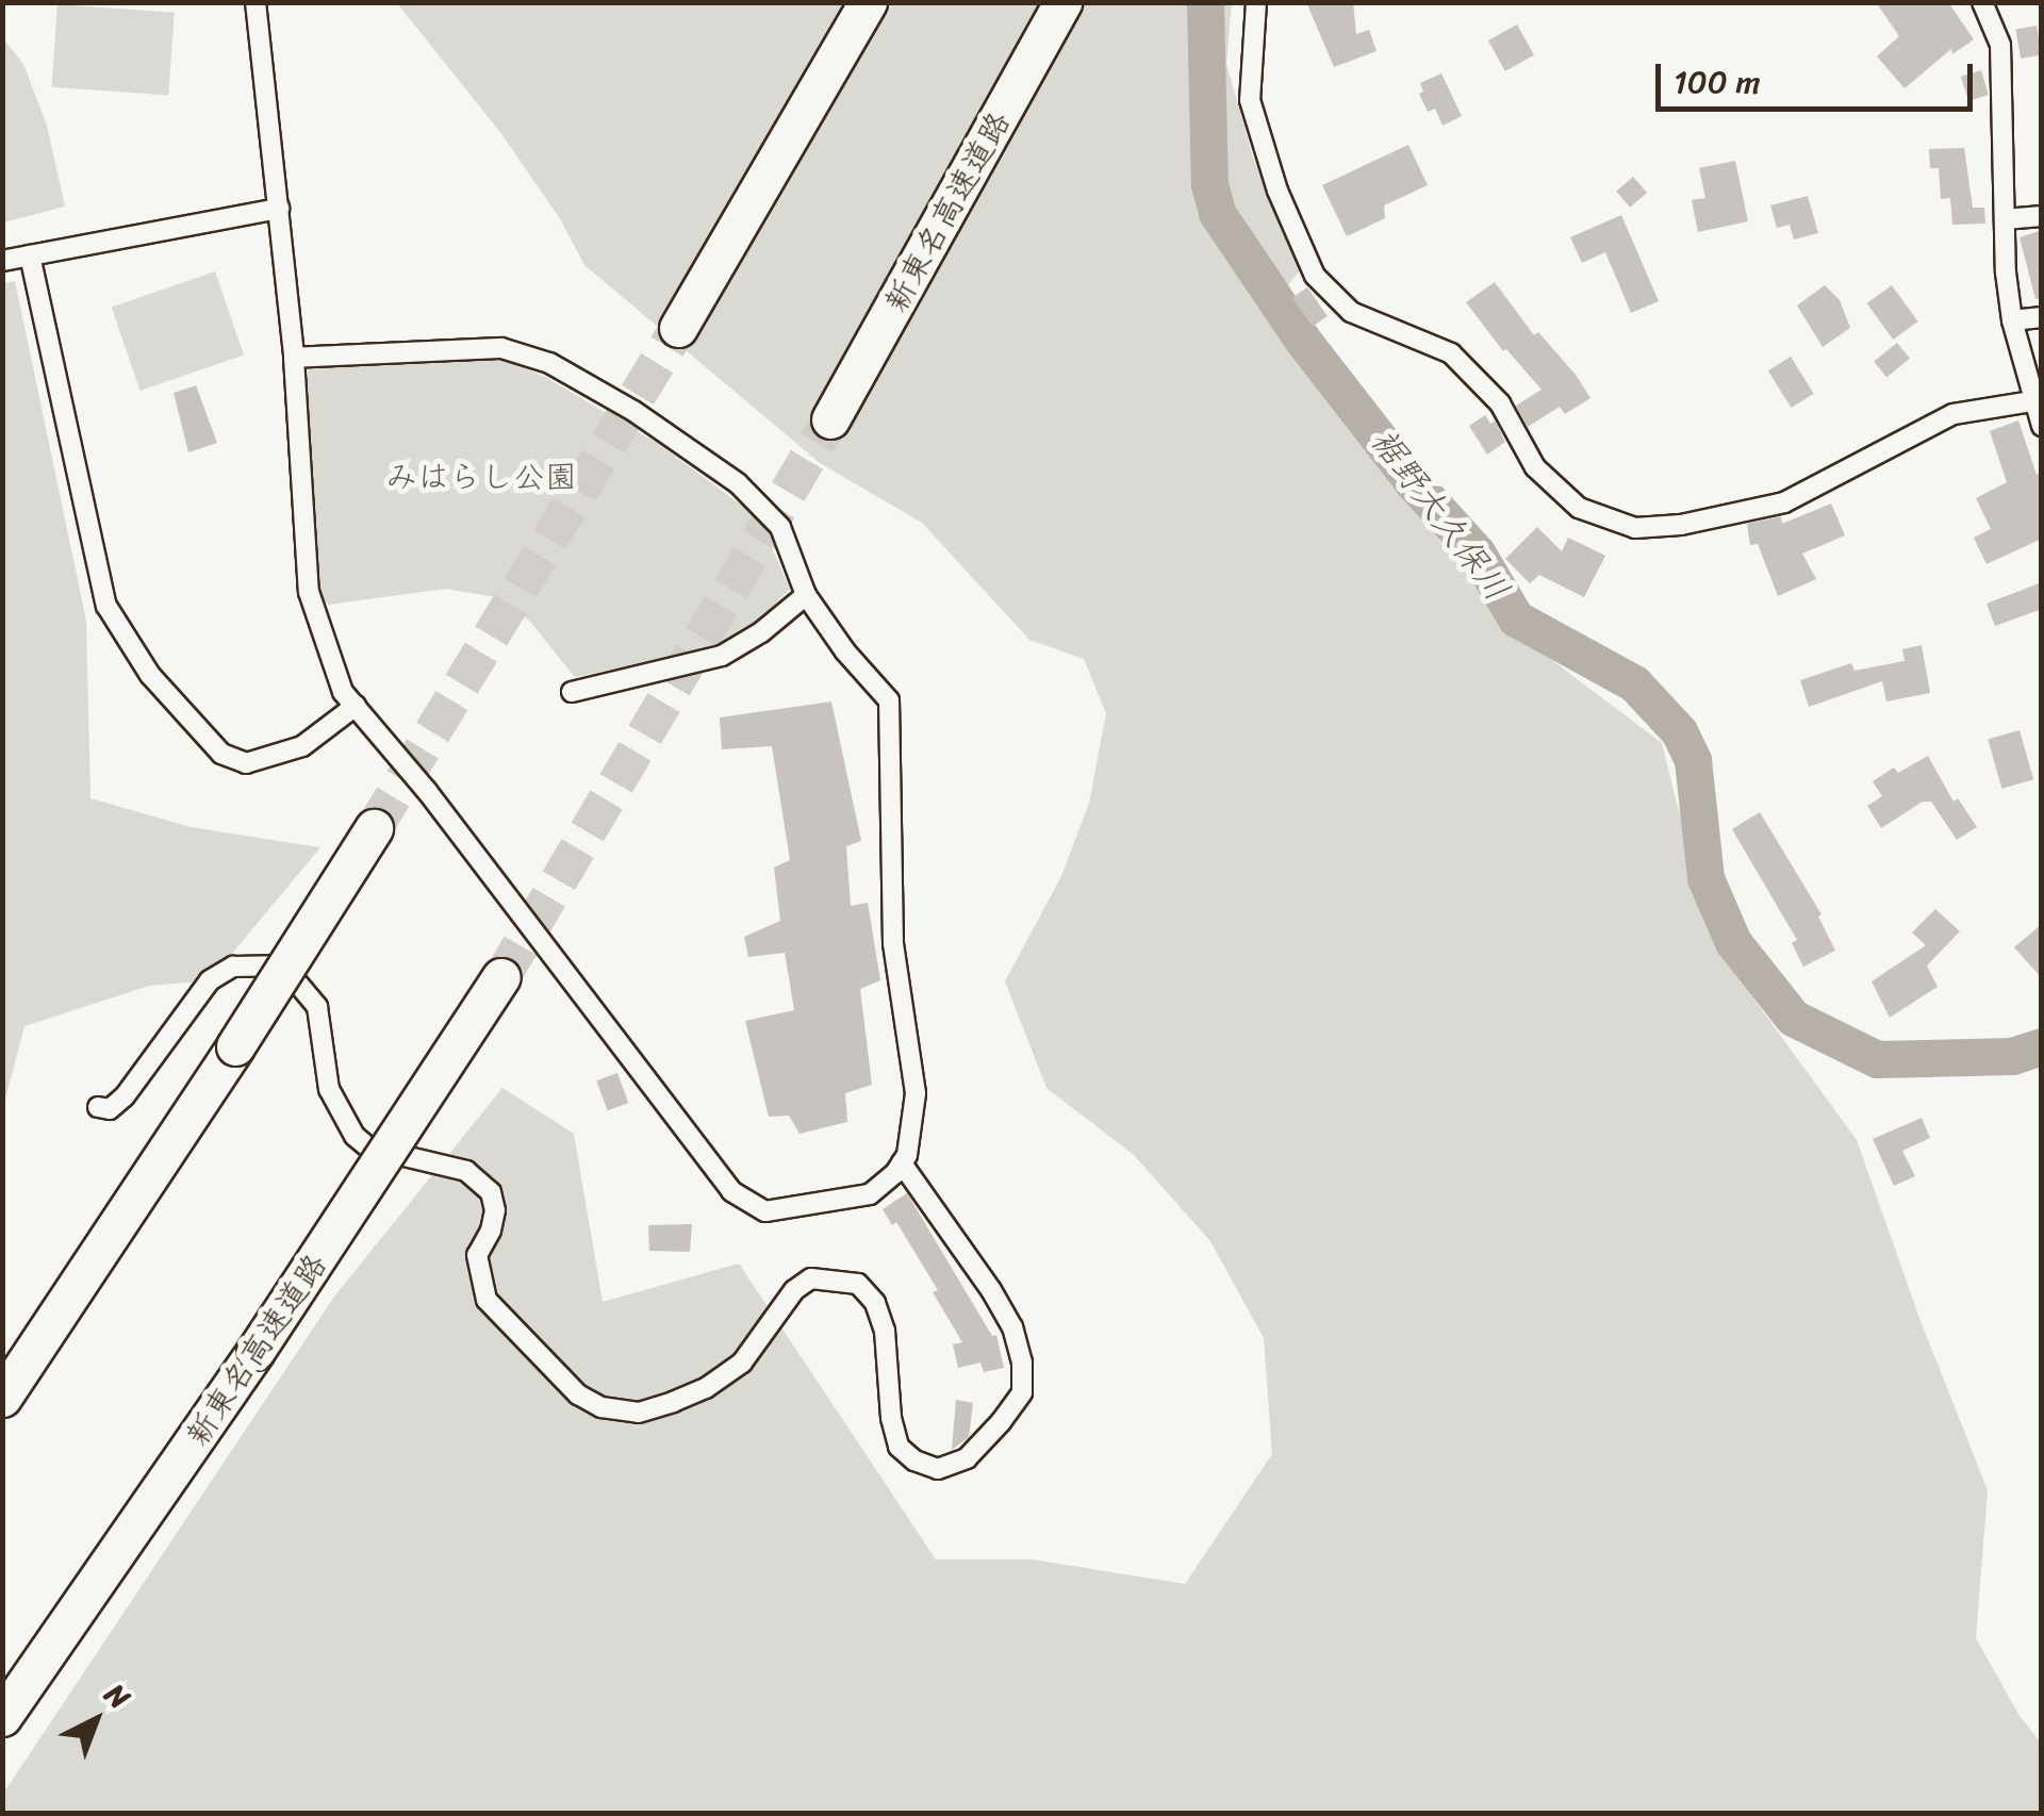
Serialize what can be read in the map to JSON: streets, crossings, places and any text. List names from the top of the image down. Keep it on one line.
{"streets":{"highway":["新東名高速道路"]},"water":["裾野大久保川"],"parks":["みはらし公園"],"scale_bar":"100 m","north":"top right"}
